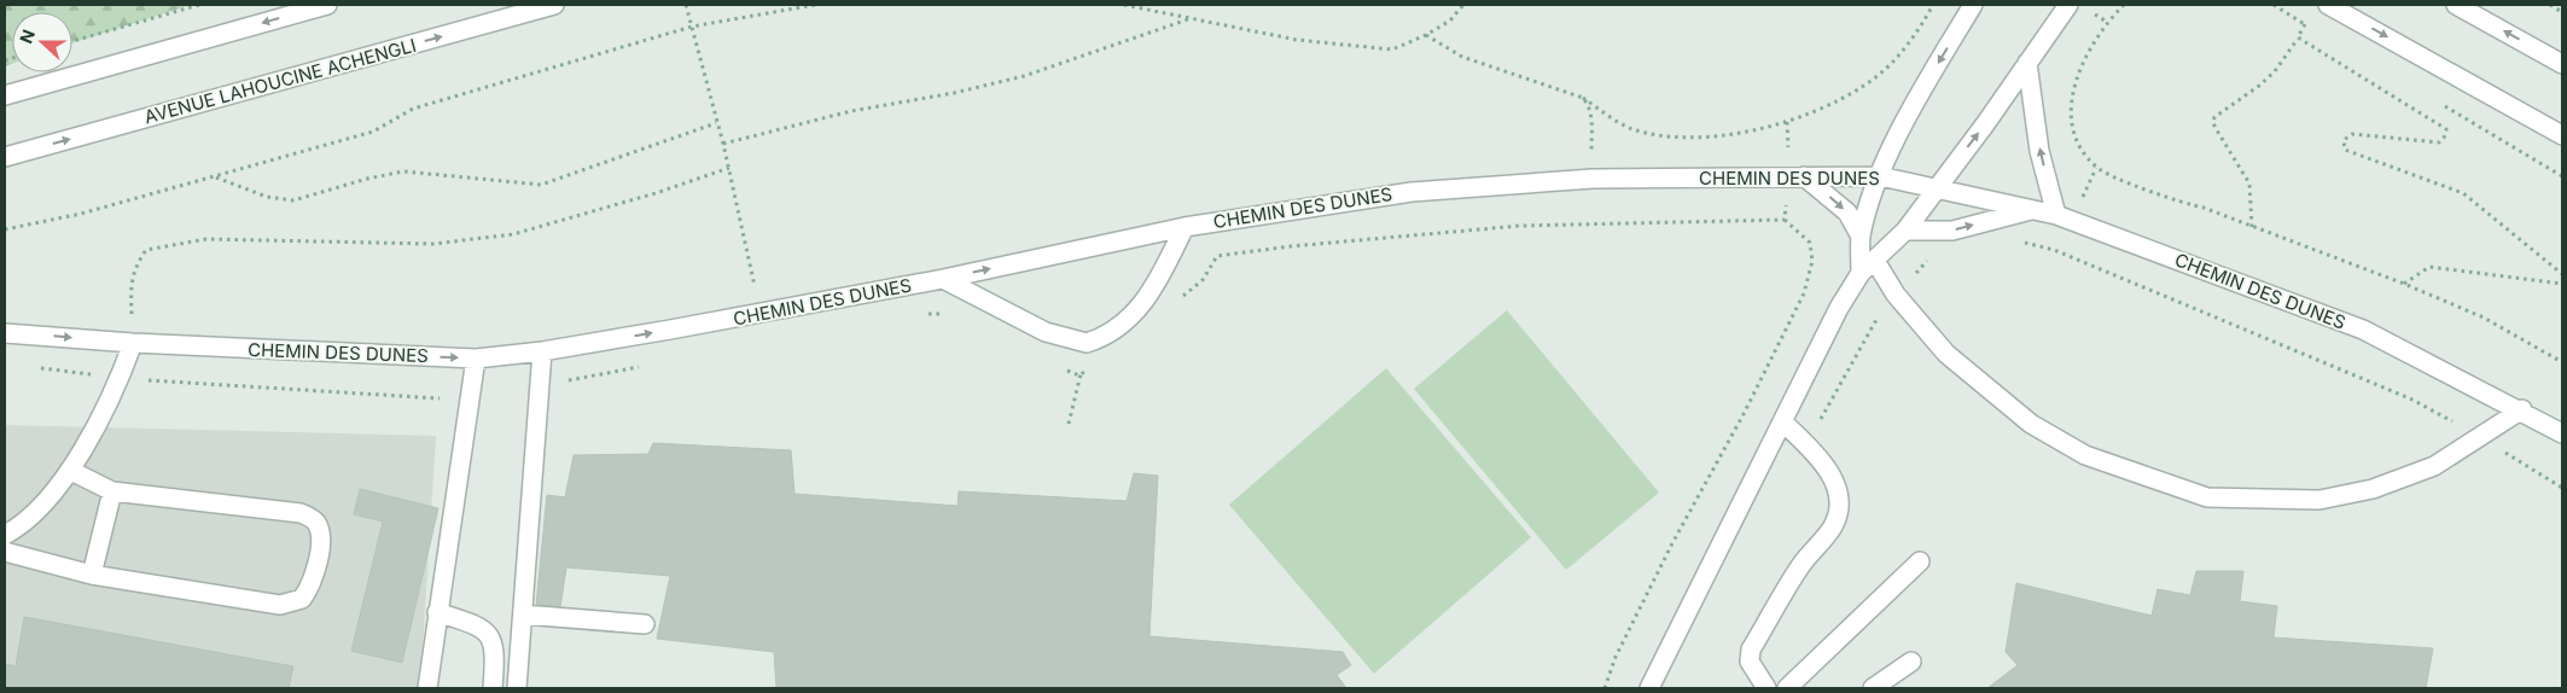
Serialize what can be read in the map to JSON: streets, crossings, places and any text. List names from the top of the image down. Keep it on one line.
{"streets":{"street":["AVENUE LAHOUCINE ACHENGLI","CHEMIN DES DUNES"]},"one_way":["CHEMIN DES DUNES"],"north":"left"}
